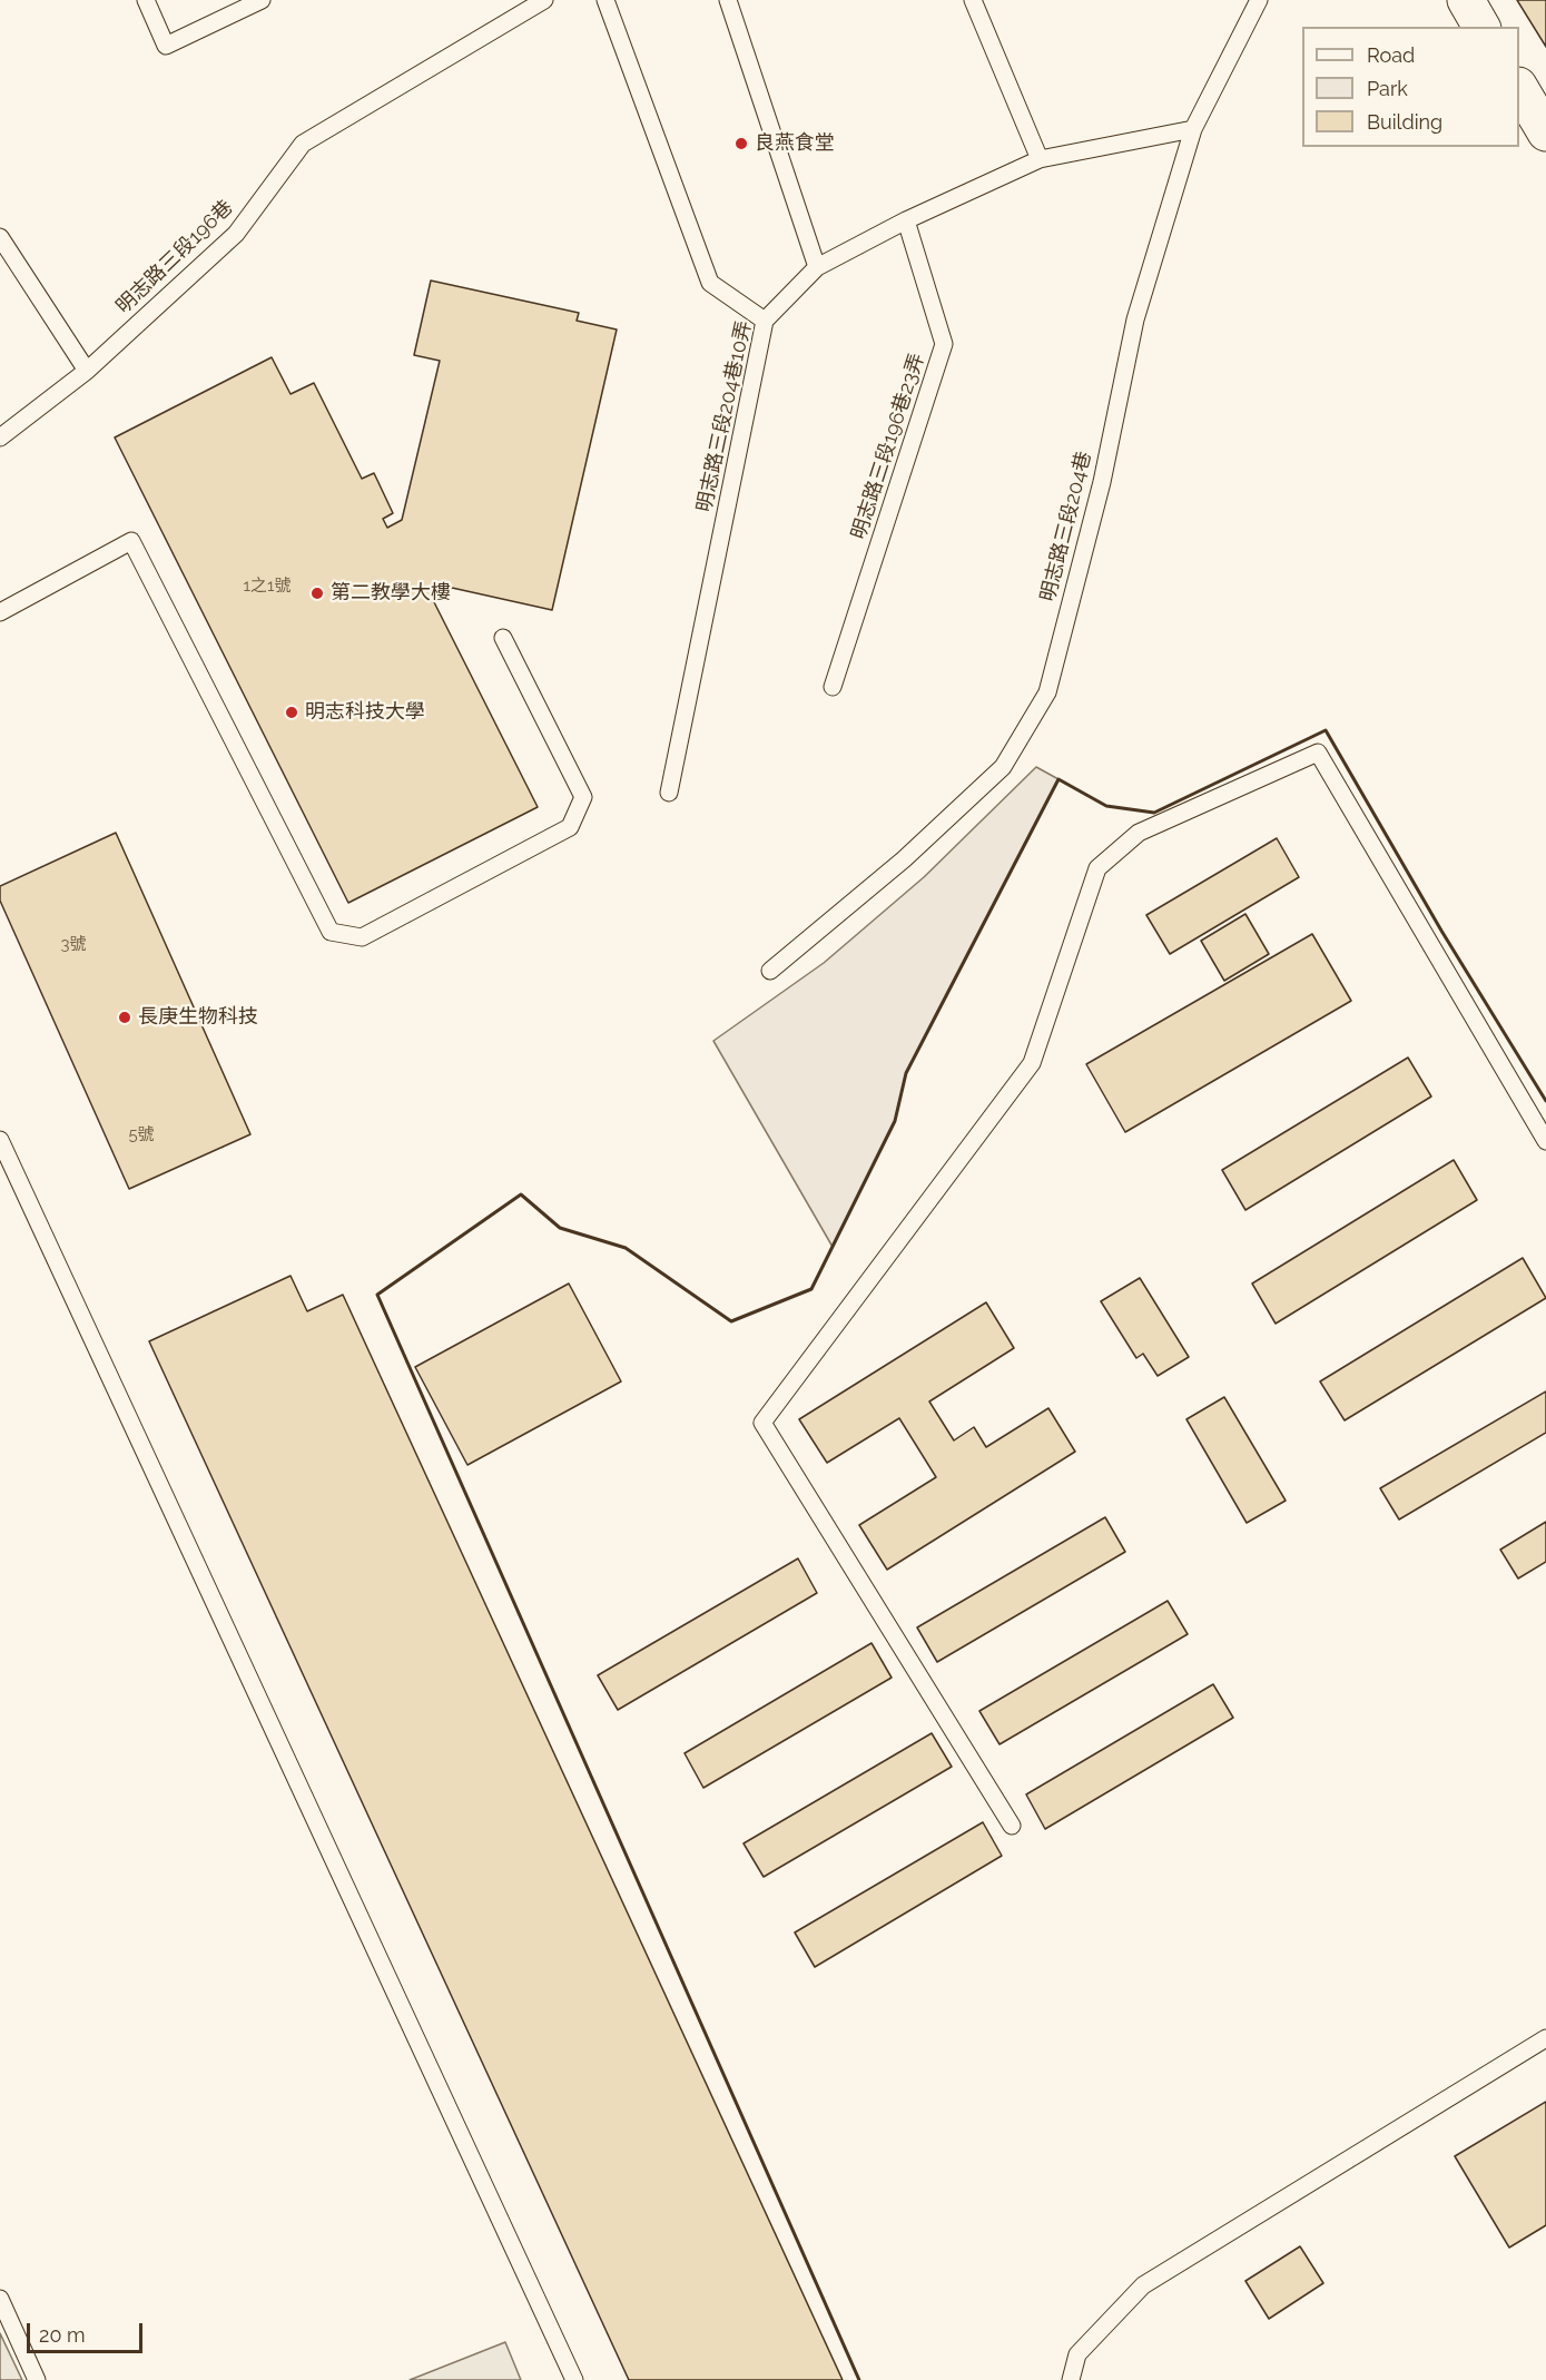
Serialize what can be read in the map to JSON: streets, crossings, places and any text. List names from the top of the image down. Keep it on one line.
{"streets":{"lane":["明志路三段196巷","明志路三段204巷10弄","明志路三段196巷23弄","明志路三段204巷"]},"crossings":[["明志路三段204巷10弄","明志路三段196巷23弄"],["明志路三段204巷10弄","明志路三段204巷"]],"places":["良燕食堂","第二教學大樓","明志科技大學","長庚生物科技"],"house_numbers":["1之1號","3號","5號"],"legend":["Road","Park","Building"],"scale_bar":"20 m"}
